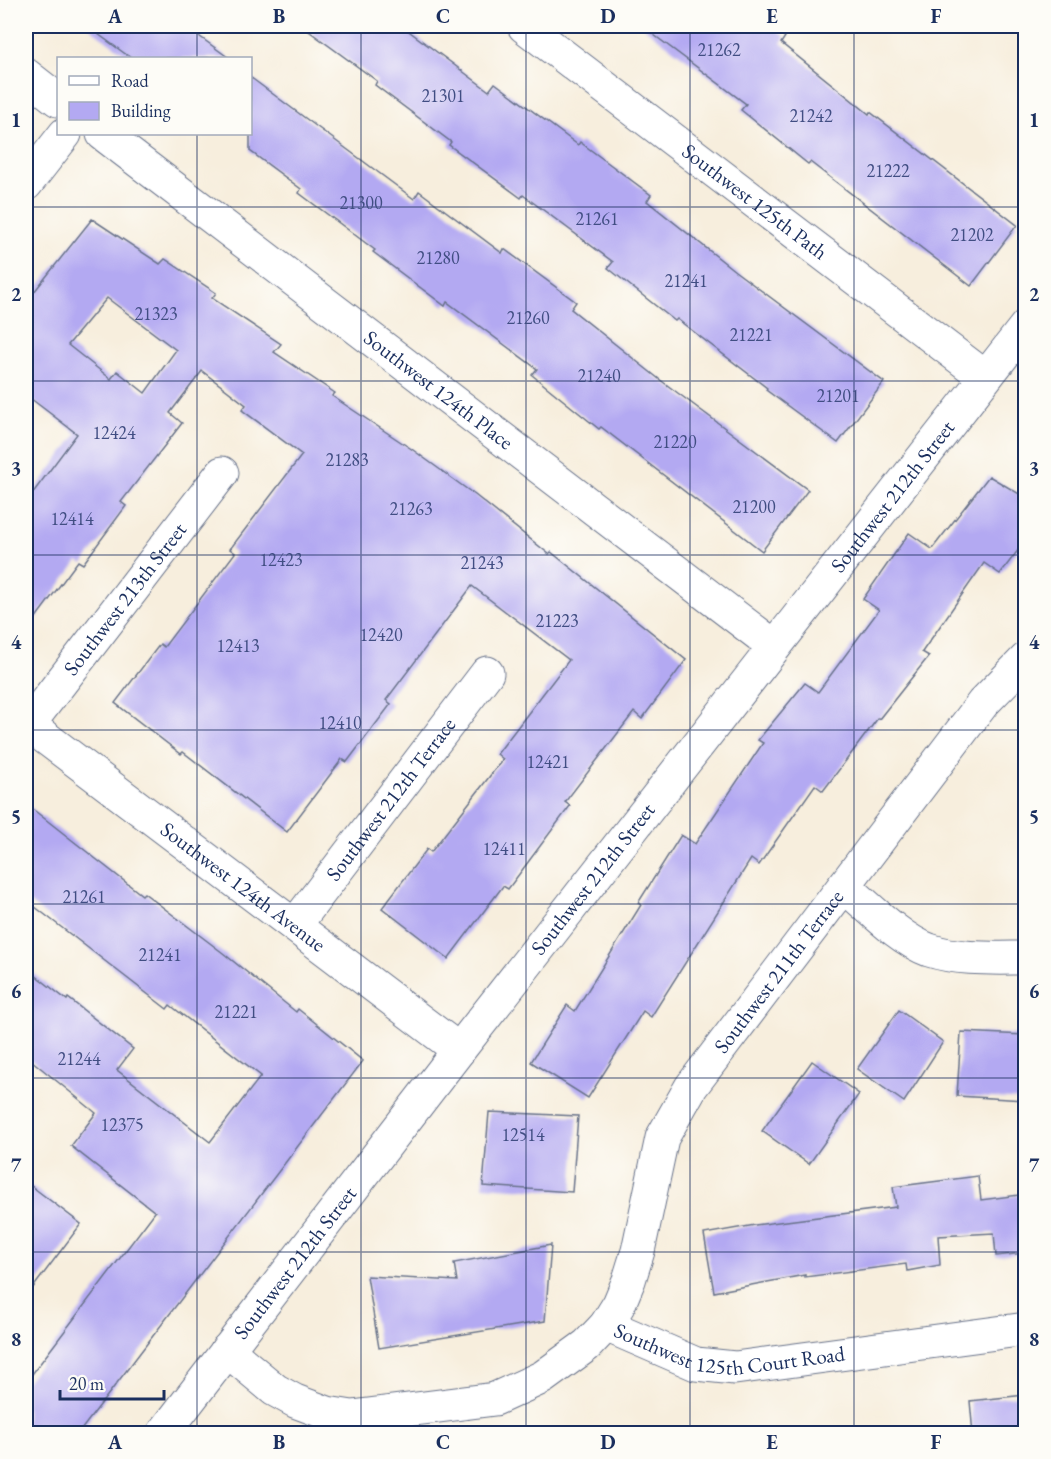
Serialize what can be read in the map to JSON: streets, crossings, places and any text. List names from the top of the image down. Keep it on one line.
{"streets":{"street":["Southwest 125th Path","Southwest 124th Place","Southwest 212th Street","Southwest 213th Street","Southwest 212th Terrace","Southwest 124th Avenue","Southwest 211th Terrace","Southwest 125th Court Road"]},"crossings":[["Southwest 125th Path","Southwest 212th Street"],["Southwest 124th Place","Southwest 212th Street"],["Southwest 212th Street","Southwest 124th Avenue"],["Southwest 212th Street","Southwest 125th Court Road"],["Southwest 213th Street","Southwest 124th Avenue"],["Southwest 212th Terrace","Southwest 124th Avenue"],["Southwest 211th Terrace","Southwest 125th Court Road"]],"house_numbers":["21262","21301","21242","21222","21300","21261","21202","21280","21241","21323","21260","21221","21240","21201","12424","21220","21283","21200","21263","12414","12423","21243","21223","12420","12413","12410","12421","12411","21261","21241","21221","21244","12375","12514"],"legend":["Road","Building"],"scale_bar":"20 m","grid":{"columns":["A","B","C","D","E","F"],"rows":["1","2","3","4","5","6","7","8"]}}
